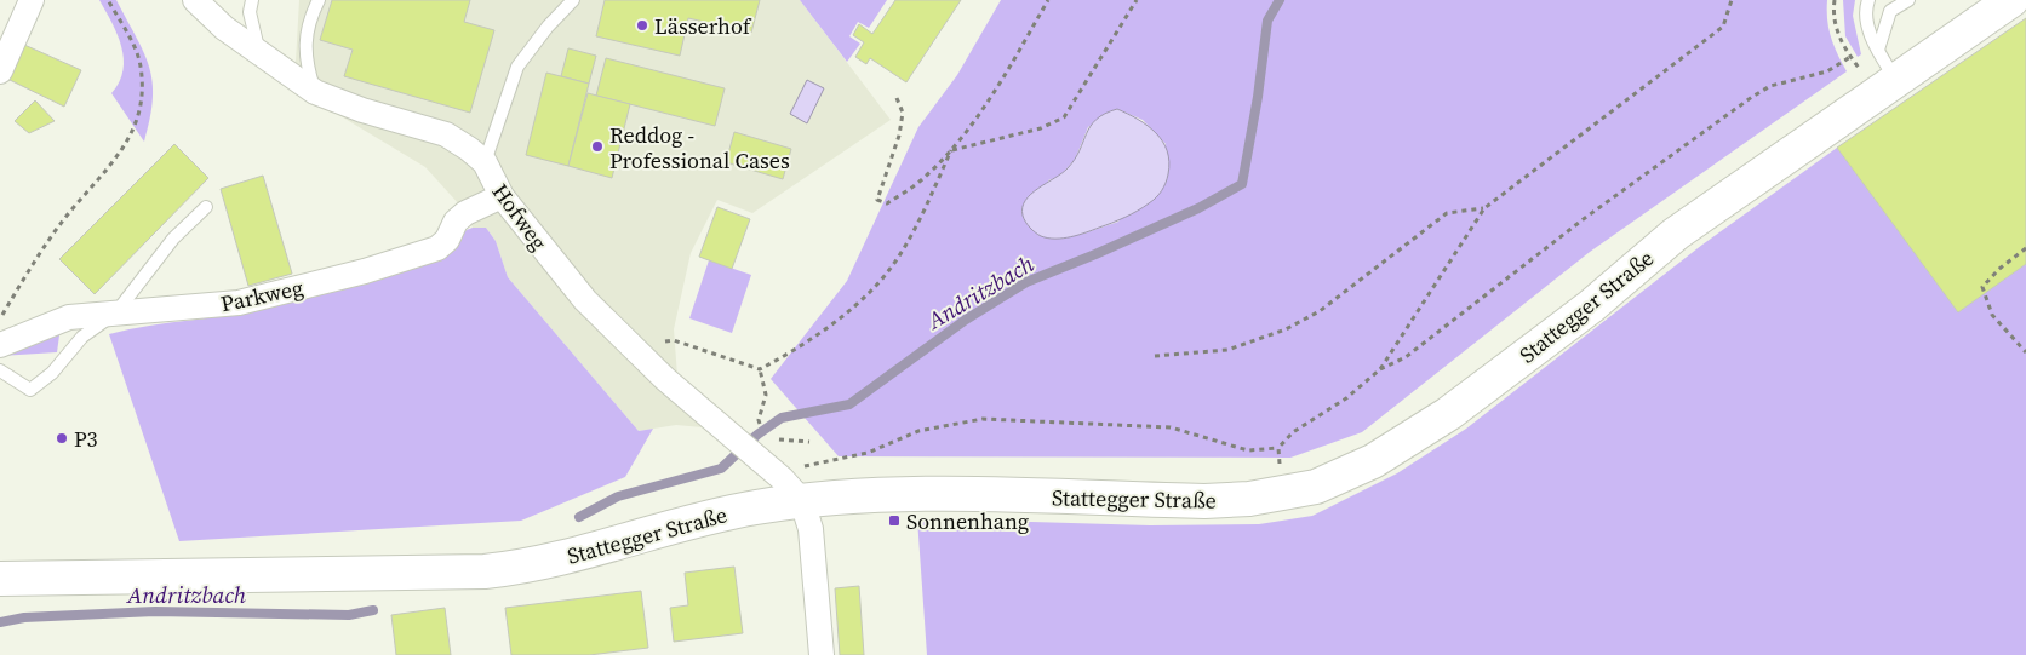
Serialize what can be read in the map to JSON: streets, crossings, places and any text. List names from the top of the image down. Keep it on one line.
{"streets":{"main road":["Stattegger Straße"],"street":["Hofweg","Parkweg"]},"crossings":[["Hofweg","Parkweg"],["Hofweg","Stattegger Straße"]],"water":["Andritzbach"],"places":{"other":["Lässerhof","Reddog - Professional Cases","P3"],"transit":["Sonnenhang"]}}
